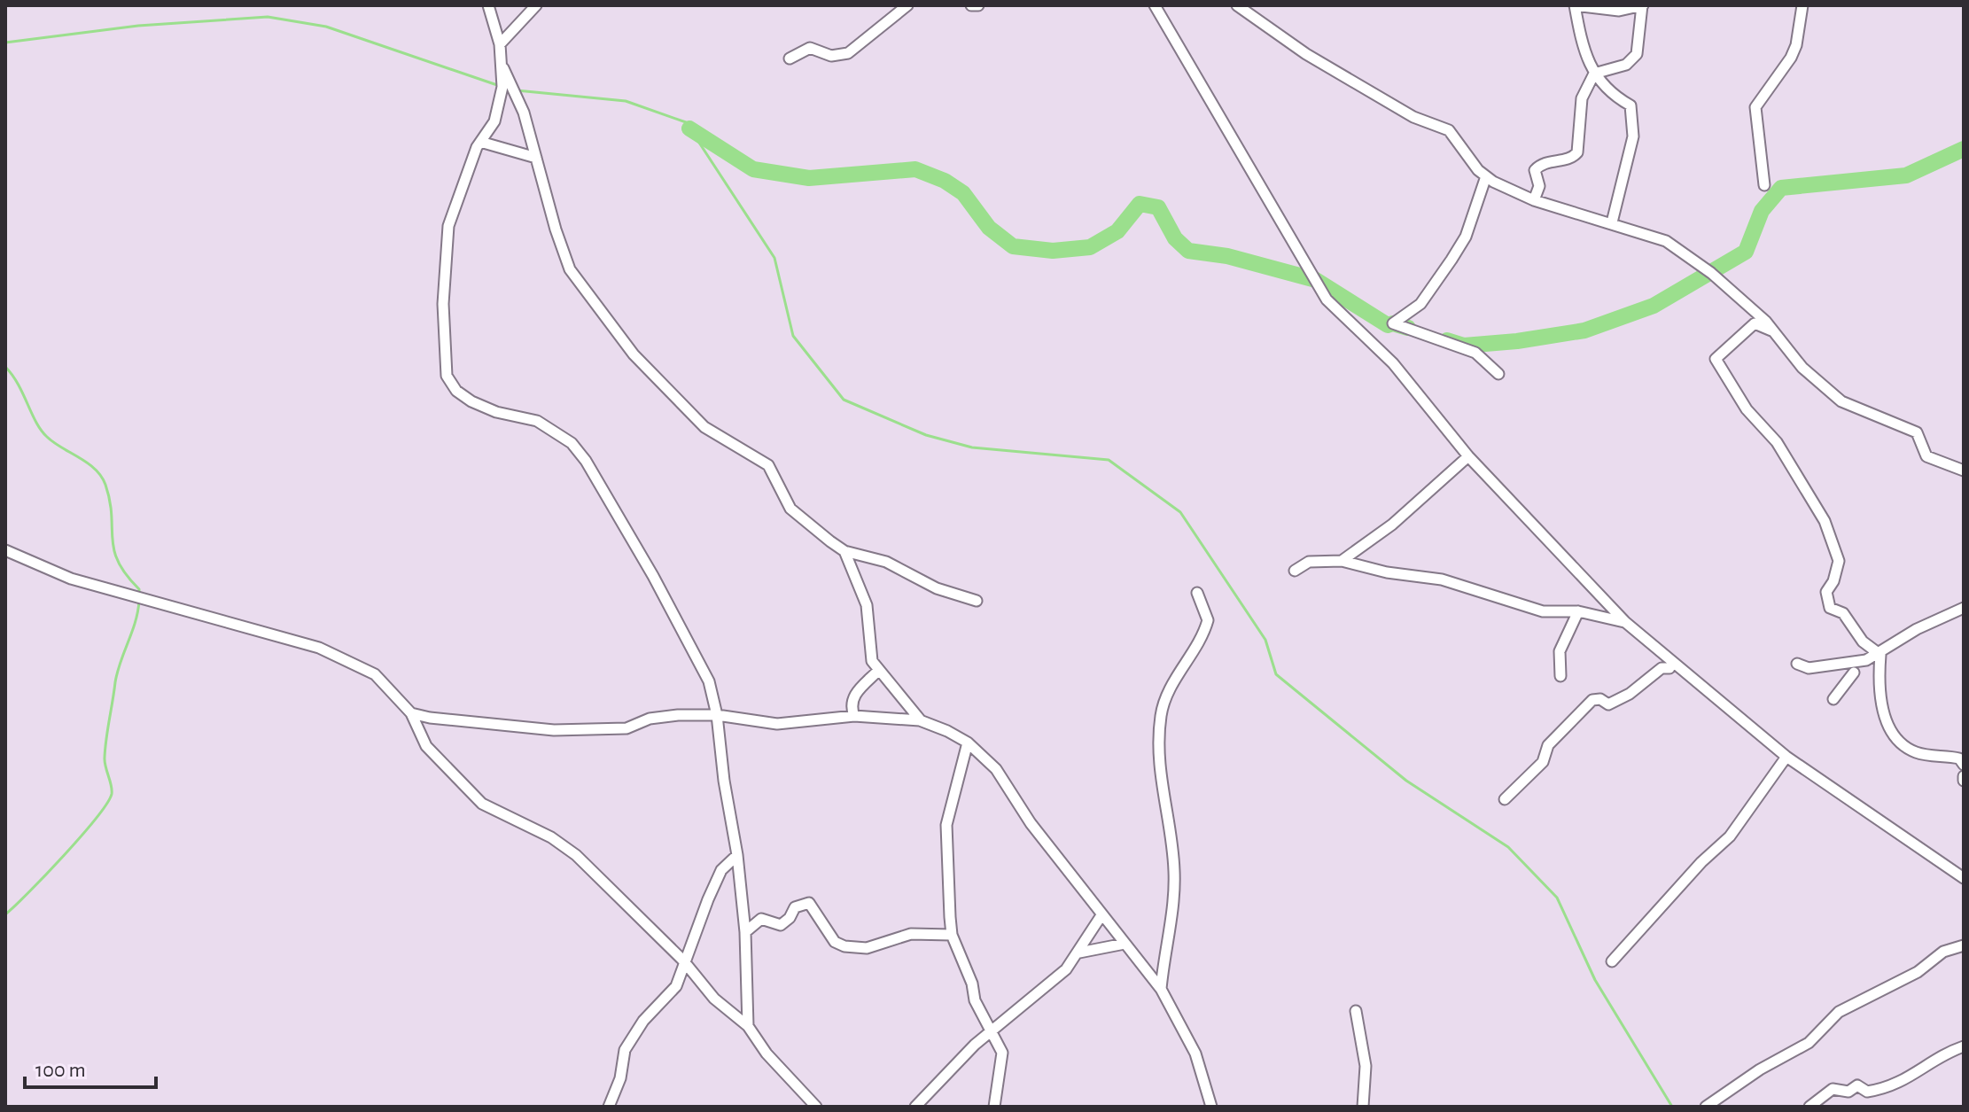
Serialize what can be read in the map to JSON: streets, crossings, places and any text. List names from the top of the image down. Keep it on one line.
{"scale_bar":"100 m"}
